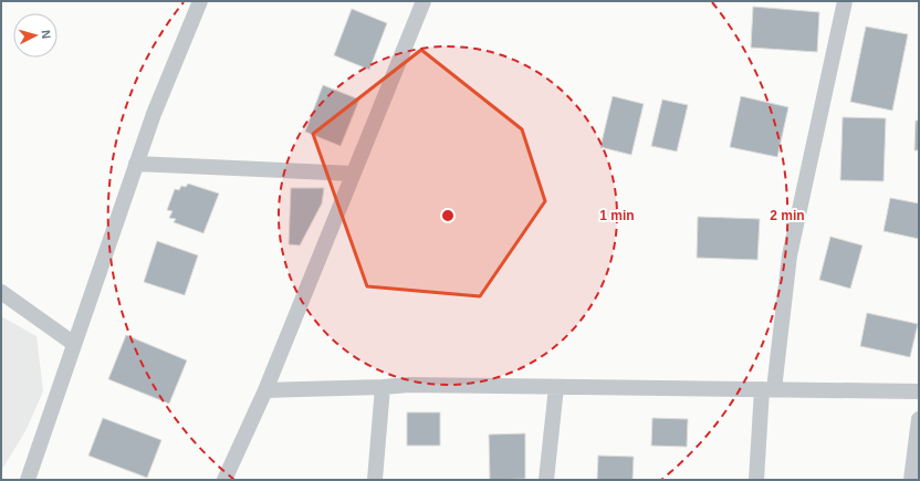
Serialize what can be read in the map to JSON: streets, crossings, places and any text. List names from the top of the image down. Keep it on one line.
{"north":"right","rings":["1 min","2 min"]}
